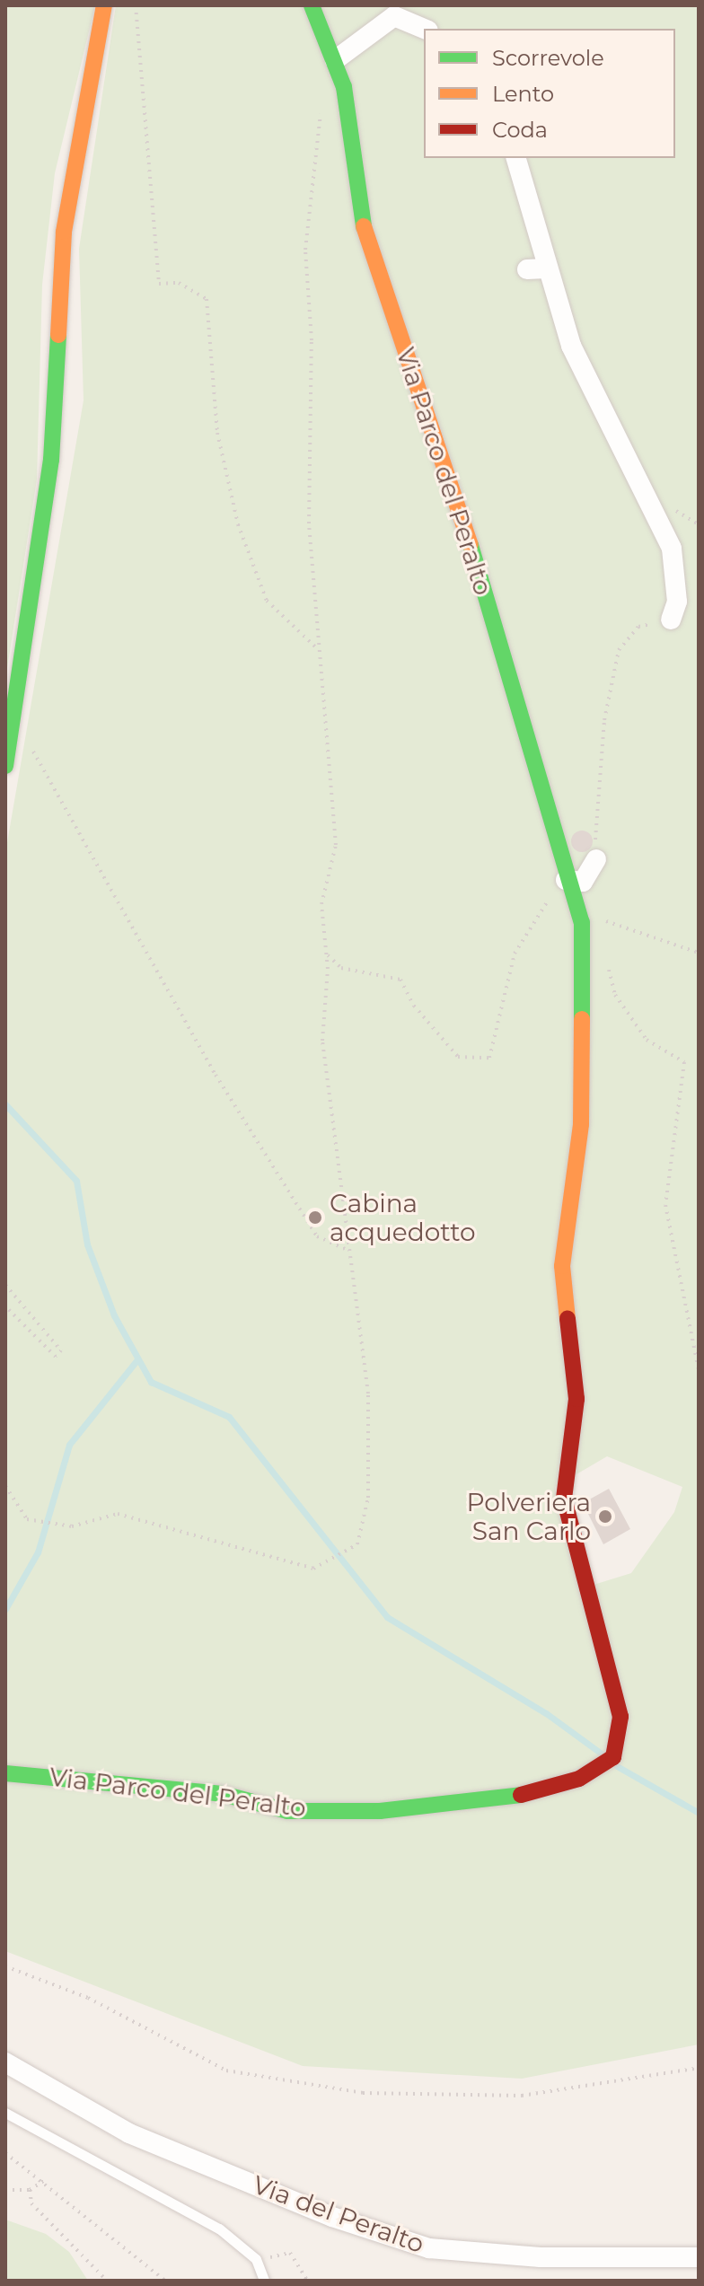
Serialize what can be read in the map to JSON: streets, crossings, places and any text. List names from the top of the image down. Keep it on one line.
{"streets":{"street":["Via Parco del Peralto","Via del Peralto"]},"places":["Cabina acquedotto","Polveriera San Carlo"],"legend":["Scorrevole","Lento","Coda"]}
